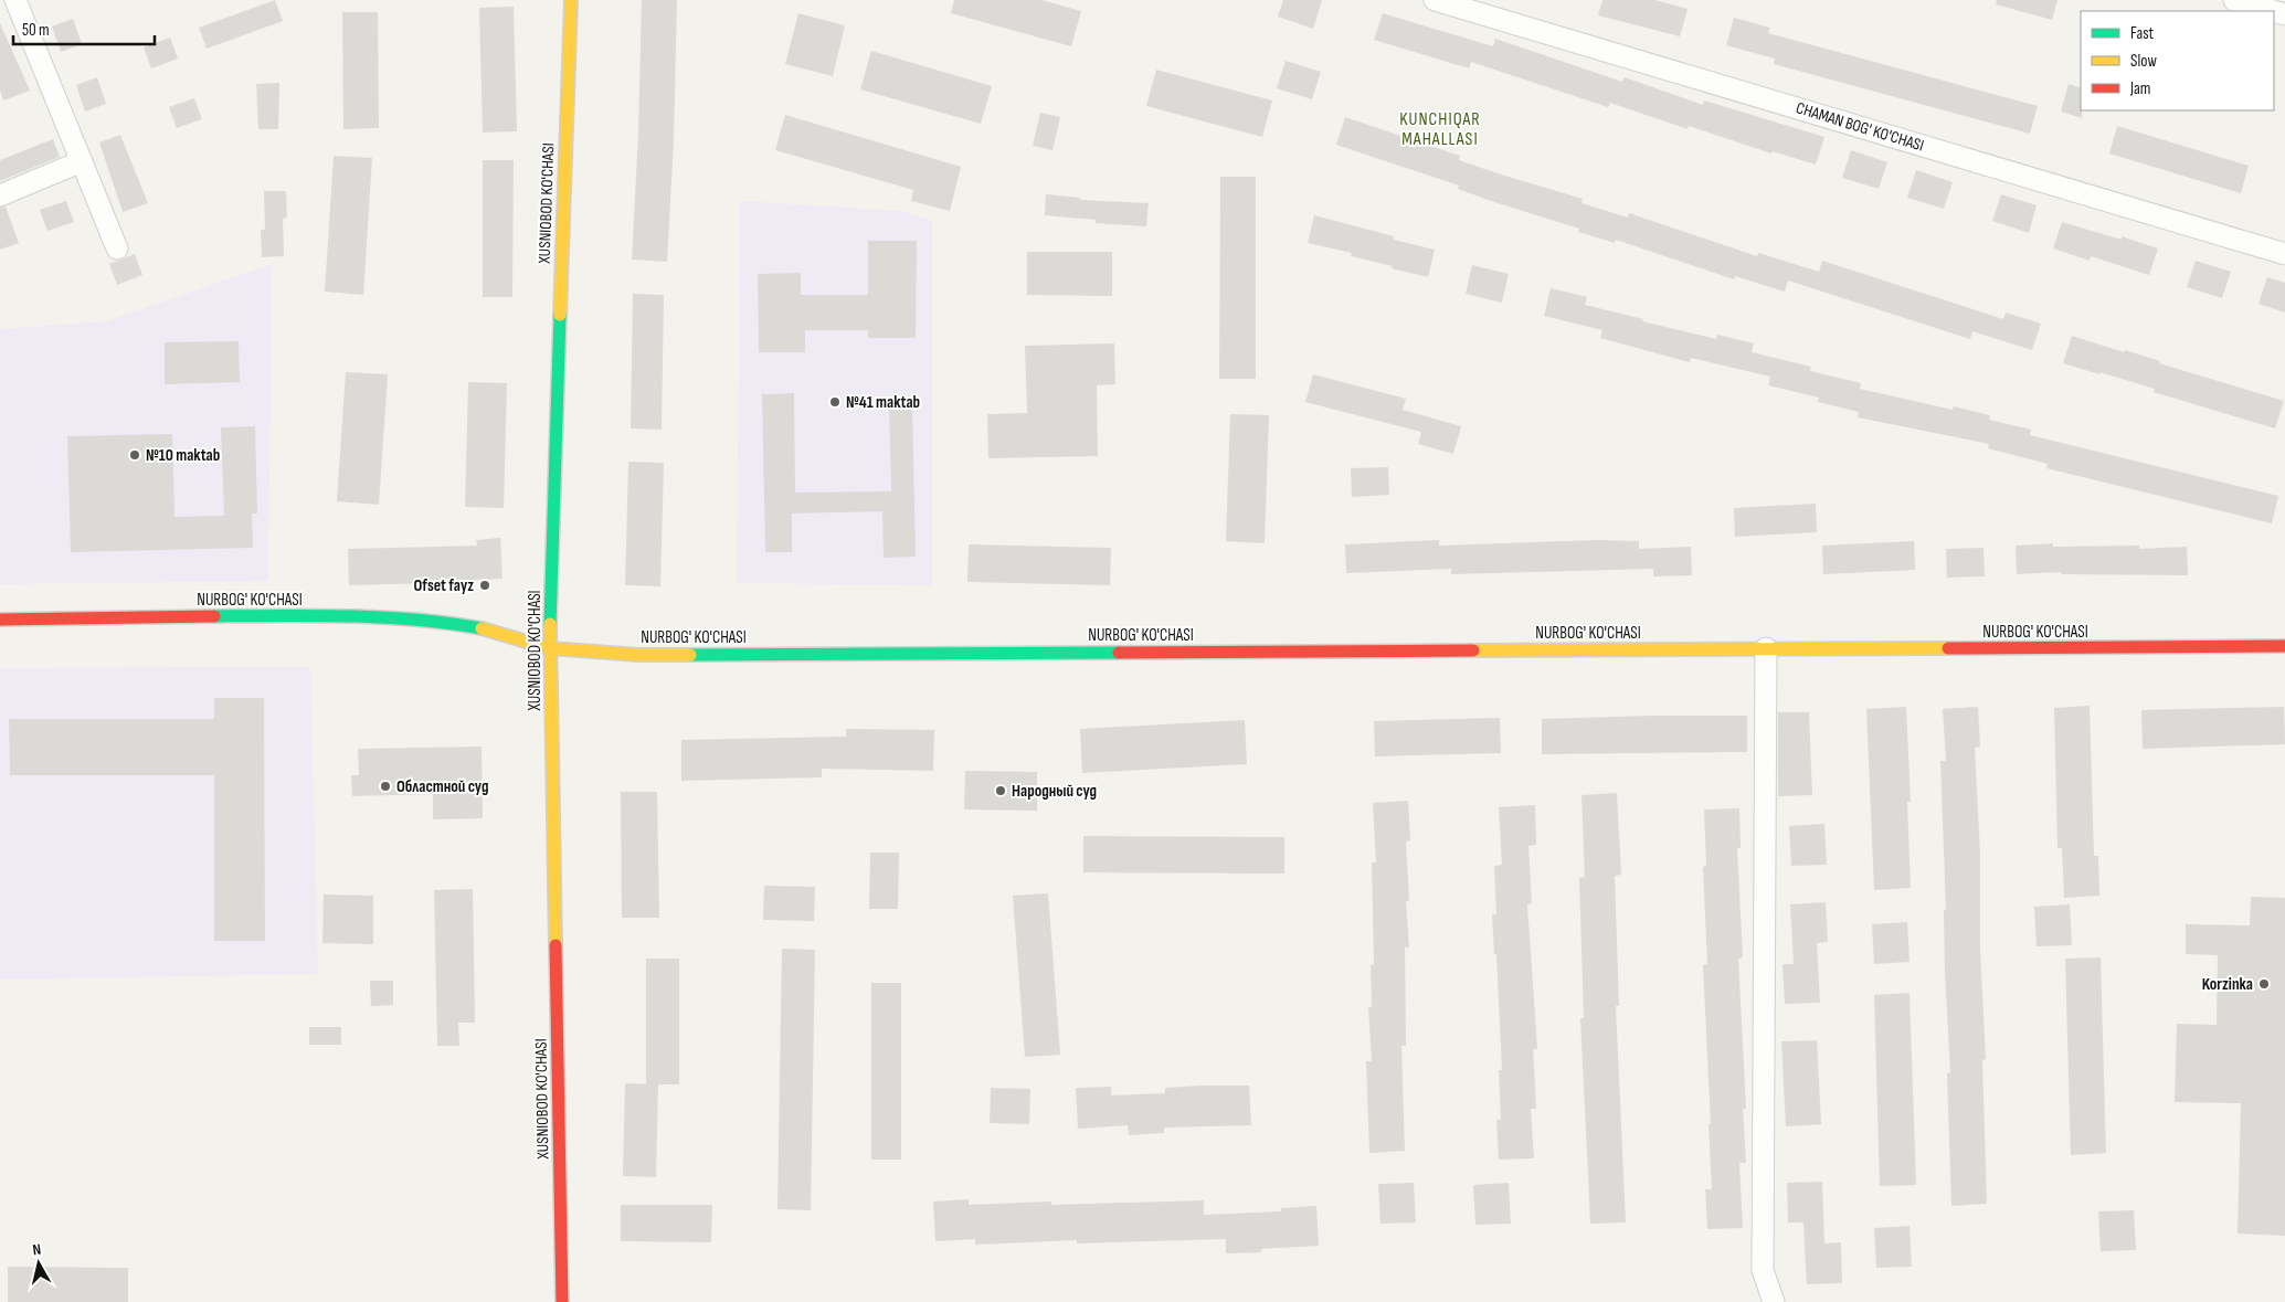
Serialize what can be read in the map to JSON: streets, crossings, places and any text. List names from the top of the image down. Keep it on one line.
{"streets":{"street":["CHAMAN BOG' KO'CHASI","XUSNIOBOD KO'CHASI","NURBOG' KO'CHASI"]},"crossings":[["XUSNIOBOD KO'CHASI","NURBOG' KO'CHASI"]],"districts":["KUNCHIQAR MAHALLASI"],"places":["№41 maktab","№10 maktab","Ofset fayz","Областной суд","Народный суд","Korzinka"],"legend":["Fast","Slow","Jam"],"scale_bar":"50 m","north":"top"}
